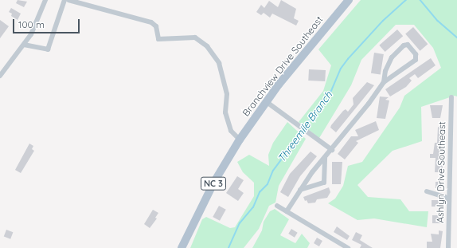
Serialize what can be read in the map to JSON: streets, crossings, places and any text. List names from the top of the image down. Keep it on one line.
{"streets":{"main road":["Branchview Drive Southeast","NC 3"],"street":["Ashlyn Drive Southeast"]},"water":["Threemile Branch"],"scale_bar":"100 m"}
